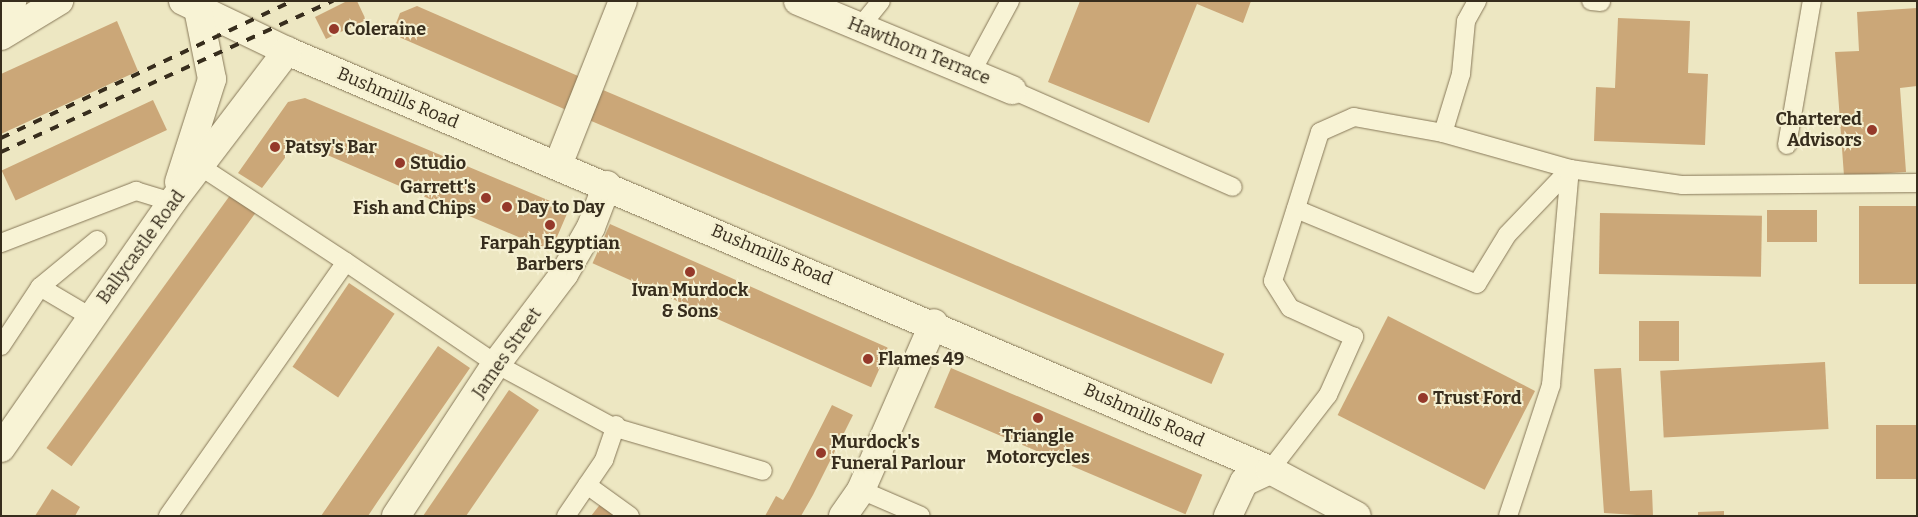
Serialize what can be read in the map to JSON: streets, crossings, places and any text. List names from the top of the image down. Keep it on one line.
{"streets":{"main road":["Hawthorn Terrace","Bushmills Road","Ballycastle Road","James Street"]},"crossings":[["Bushmills Road","Ballycastle Road"],["Bushmills Road","James Street"]],"places":["Coleraine","Chartered Advisors","Patsy's Bar","Studio","Garrett's Fish and Chips","Day to Day","Farpah Egyptian Barbers","Ivan Murdock & Sons","Flames 49","Trust Ford","Triangle Motorcycles","Murdock's Funeral Parlour"]}
